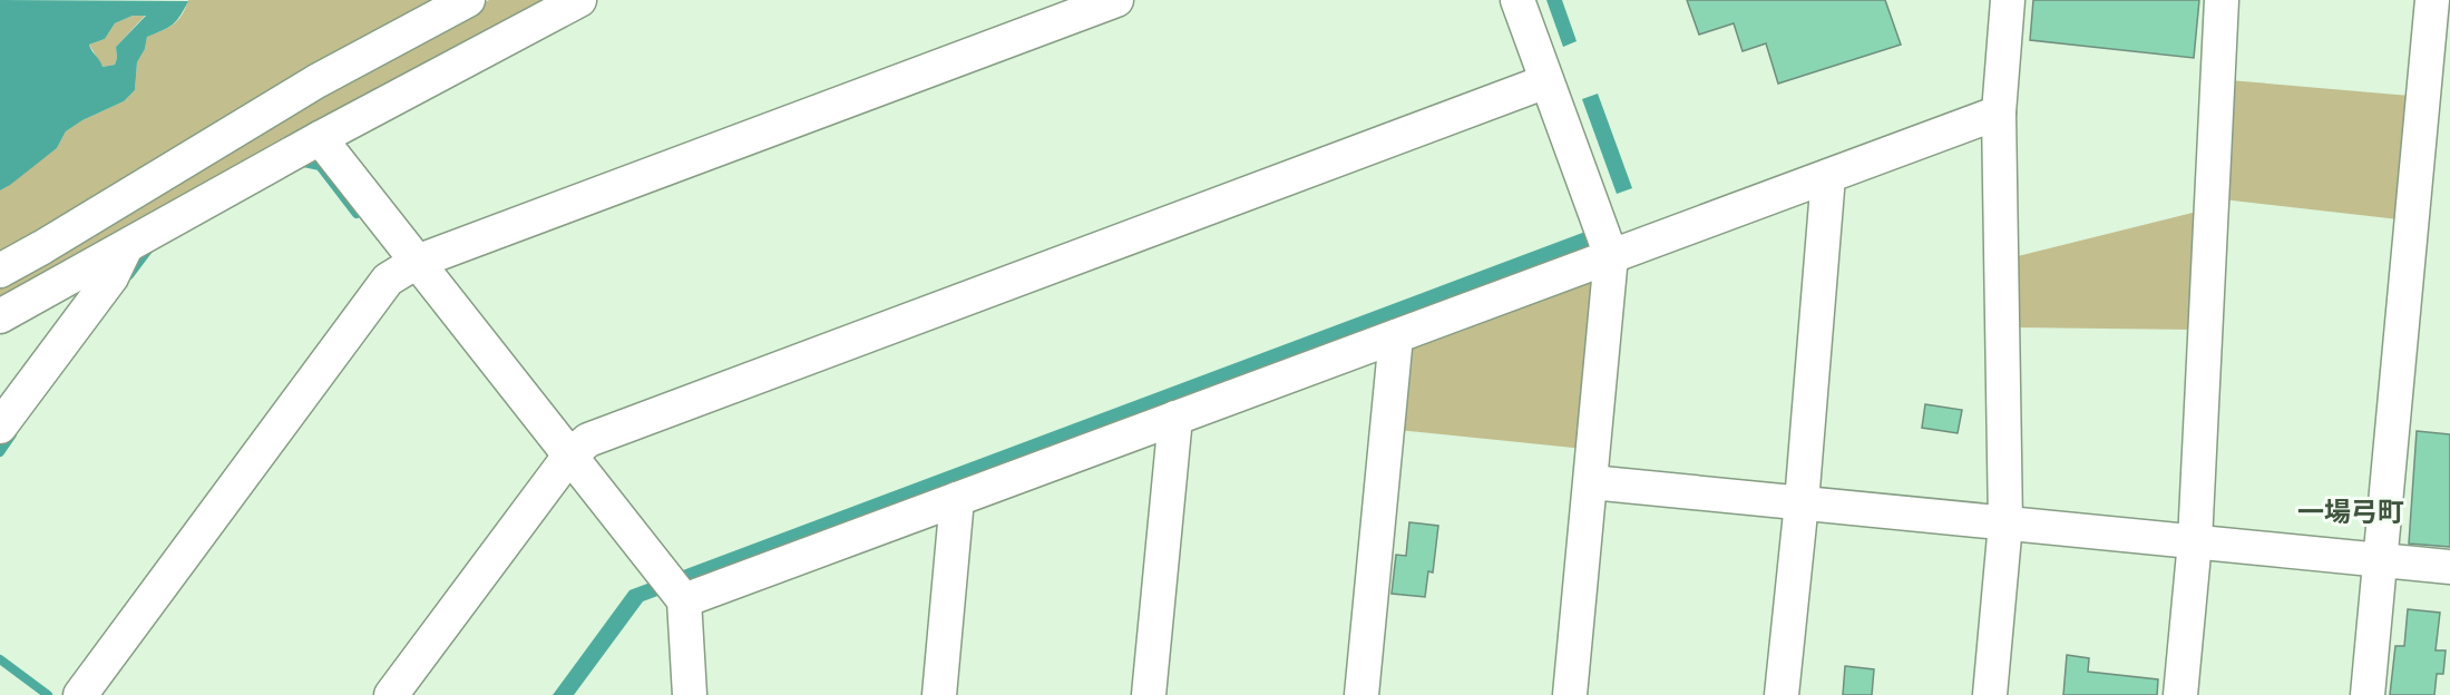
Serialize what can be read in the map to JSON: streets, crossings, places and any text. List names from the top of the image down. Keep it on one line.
{"districts":["一場弓町"]}
